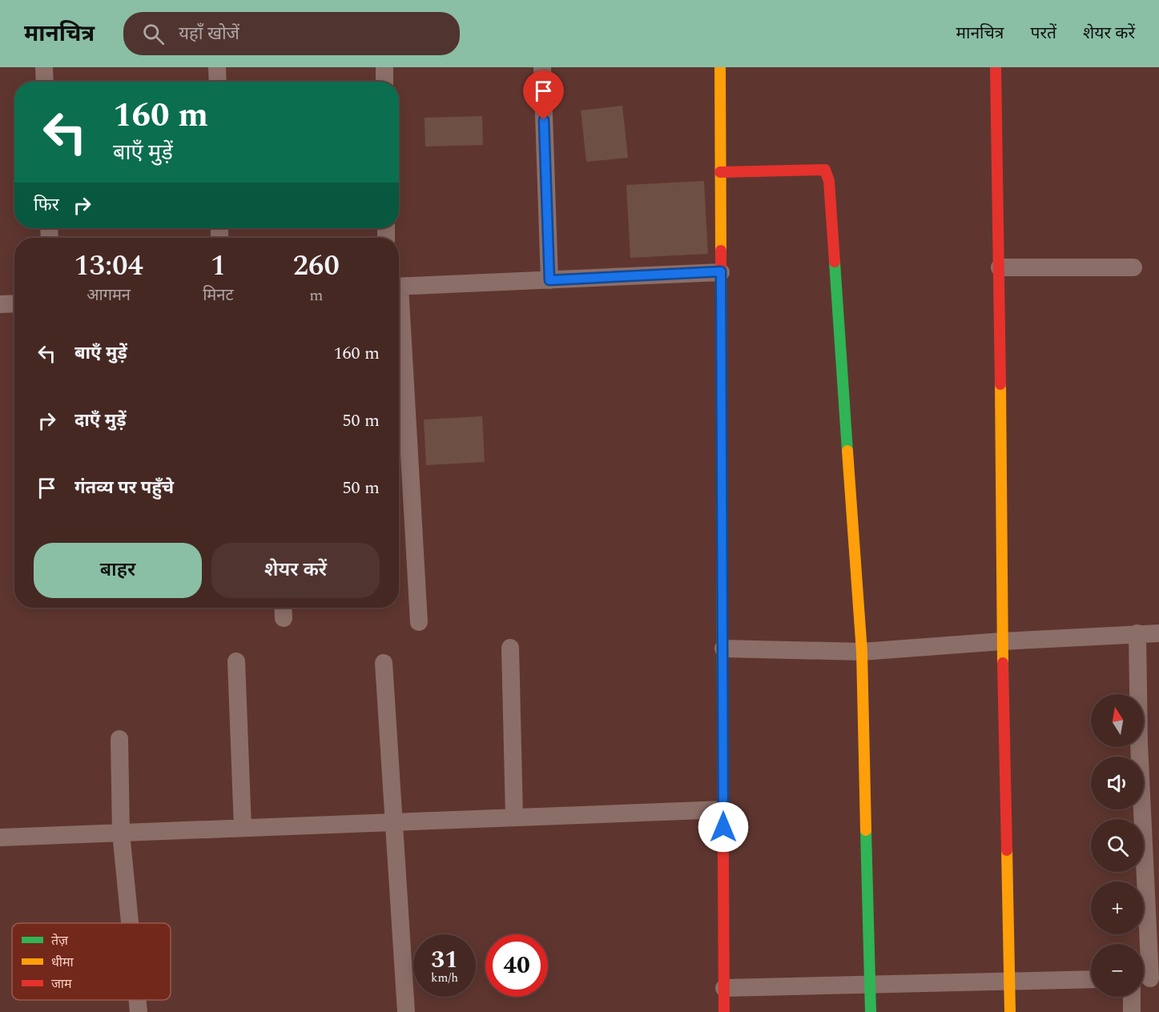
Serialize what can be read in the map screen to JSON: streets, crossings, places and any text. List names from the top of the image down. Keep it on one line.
{"legend":["तेज़","धीमा","जाम"],"north":"top","page":{"header":"मानचित्र","search":"यहाँ खोजें","nav":["मानचित्र","परतें","शेयर करें"],"turn":["160 m","बाएँ मुड़ें"],"then":"फिर","eta":["13:04","आगमन","1","मिनट","260","m"],"list":[{"name":"बाएँ मुड़ें","value":"160 m"},{"name":"दाएँ मुड़ें","value":"50 m"},{"name":"गंतव्य पर पहुँचे","value":"50 m"}],"buttons":["बाहर","शेयर करें"],"map_buttons":["+","−"],"speed":"31 km/h","limit":"40"}}
